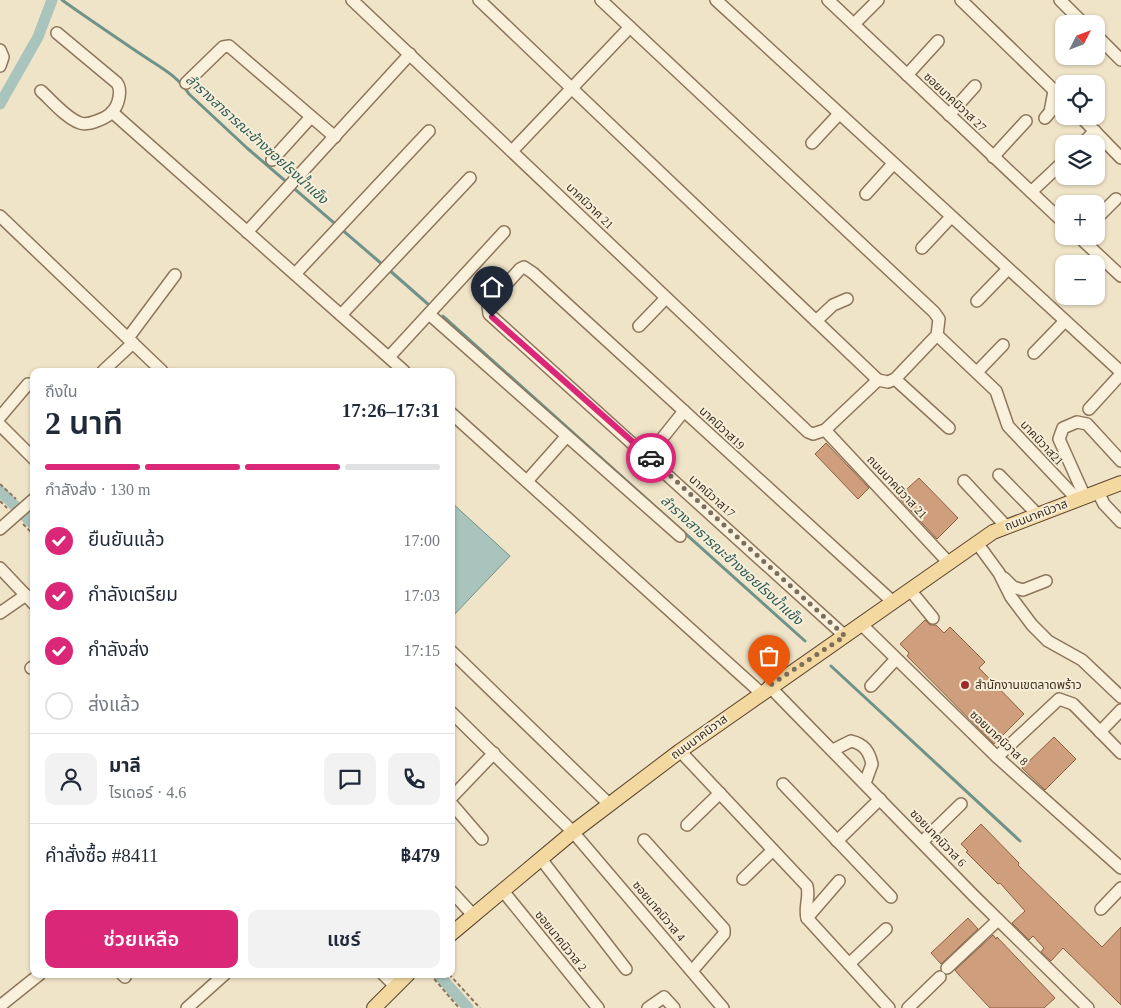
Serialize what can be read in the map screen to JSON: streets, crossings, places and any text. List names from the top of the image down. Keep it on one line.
{"streets":{"main road":["ถนนนาคนิวาส"],"street":["ซอยนาคนิวาส 27","นาคนิวาศ 21","นาคนิวาส19","นาคนิวาส21","ถนนนาคนิวาส 21","นาคนิวาส17","ซอยนาคนิวาส 8","ซอยนาคนิวาส 6","ซอยนาคนิวาส 4","ซอยนาคนิวาส 2"]},"crossings":[["นาคนิวาศ 21","ถนนนาคนิวาส 21"],["นาคนิวาส19","นาคนิวาส17"],["นาคนิวาส19","ถนนนาคนิวาส"],["นาคนิวาส21","ถนนนาคนิวาส"],["ถนนนาคนิวาส 21","ถนนนาคนิวาส"],["นาคนิวาส17","ถนนนาคนิวาส"],["ถนนนาคนิวาส","ซอยนาคนิวาส 8"],["ถนนนาคนิวาส","ซอยนาคนิวาส 6"],["ถนนนาคนิวาส","ซอยนาคนิวาส 4"],["ถนนนาคนิวาส","ซอยนาคนิวาส 2"]],"water":["ลำรางสาธารณะข้างซอยโรงน้ำแข็ง"],"places":["สำนักงานเขตลาดพร้าว"],"north":"top right","page":{"map_buttons":["+","−"],"heading":["2 นาที","ถึงใน","17:26–17:31"],"panel":["มาลี","ไรเดอร์ · 4.6","คำสั่งซื้อ #8411","฿479"],"bar":"กำลังส่ง · 130 m","list":[["ยืนยันแล้ว","17:00"],["กำลังเตรียม","17:03"],["กำลังส่ง","17:15"],"ส่งแล้ว"],"buttons":["ช่วยเหลือ","แชร์"]}}
